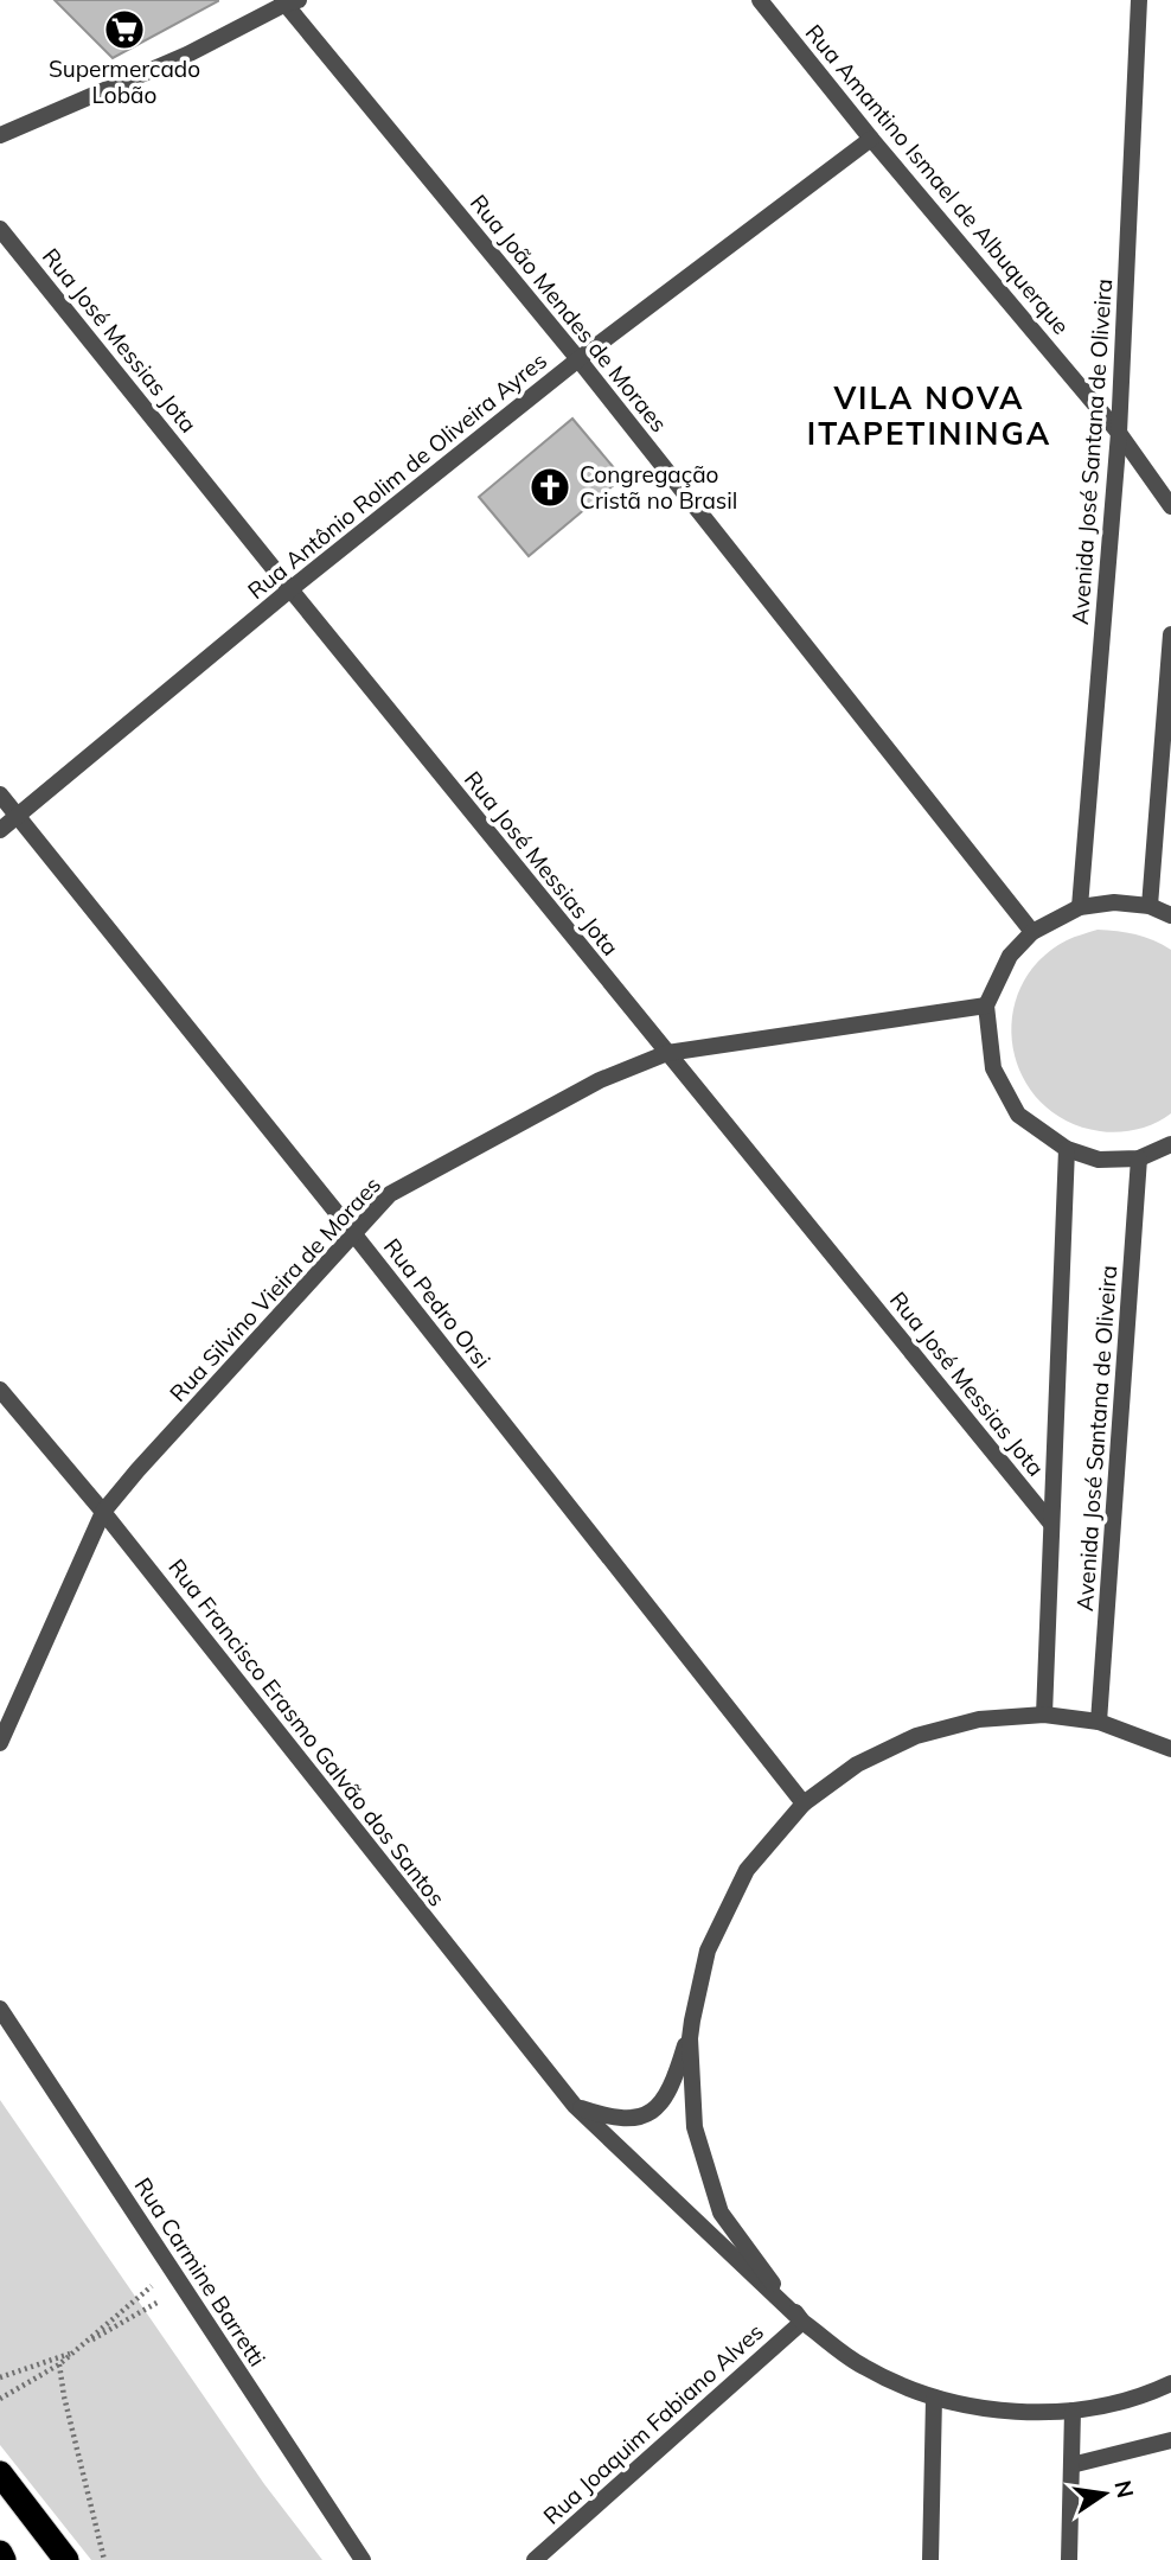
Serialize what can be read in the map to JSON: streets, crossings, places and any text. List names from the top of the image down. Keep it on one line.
{"streets":{"street":["Rua Amantino Ismael de Albuquerque","Rua João Mendes de Moraes","Rua José Messias Jota","Avenida José Santana de Oliveira","Rua Antônio Rolim de Oliveira Ayres","Rua Silvino Vieira de Moraes","Rua Pedro Orsi","Rua Francisco Erasmo Galvão dos Santos","Rua Carmine Barretti","Rua Joaquim Fabiano Alves"]},"crossings":[["Rua Amantino Ismael de Albuquerque","Avenida José Santana de Oliveira"],["Rua Amantino Ismael de Albuquerque","Rua Antônio Rolim de Oliveira Ayres"],["Rua João Mendes de Moraes","Rua Antônio Rolim de Oliveira Ayres"],["Rua José Messias Jota","Avenida José Santana de Oliveira"],["Rua José Messias Jota","Rua Antônio Rolim de Oliveira Ayres"],["Rua José Messias Jota","Rua Silvino Vieira de Moraes"],["Rua Antônio Rolim de Oliveira Ayres","Rua Pedro Orsi"],["Rua Silvino Vieira de Moraes","Rua Pedro Orsi"],["Rua Silvino Vieira de Moraes","Rua Francisco Erasmo Galvão dos Santos"],["Rua Francisco Erasmo Galvão dos Santos","Rua Joaquim Fabiano Alves"]],"districts":["VILA NOVA ITAPETININGA"],"places":{"supermarket":["Supermercado Lobão"],"church":["Congregação Cristã no Brasil"]},"north":"right"}
